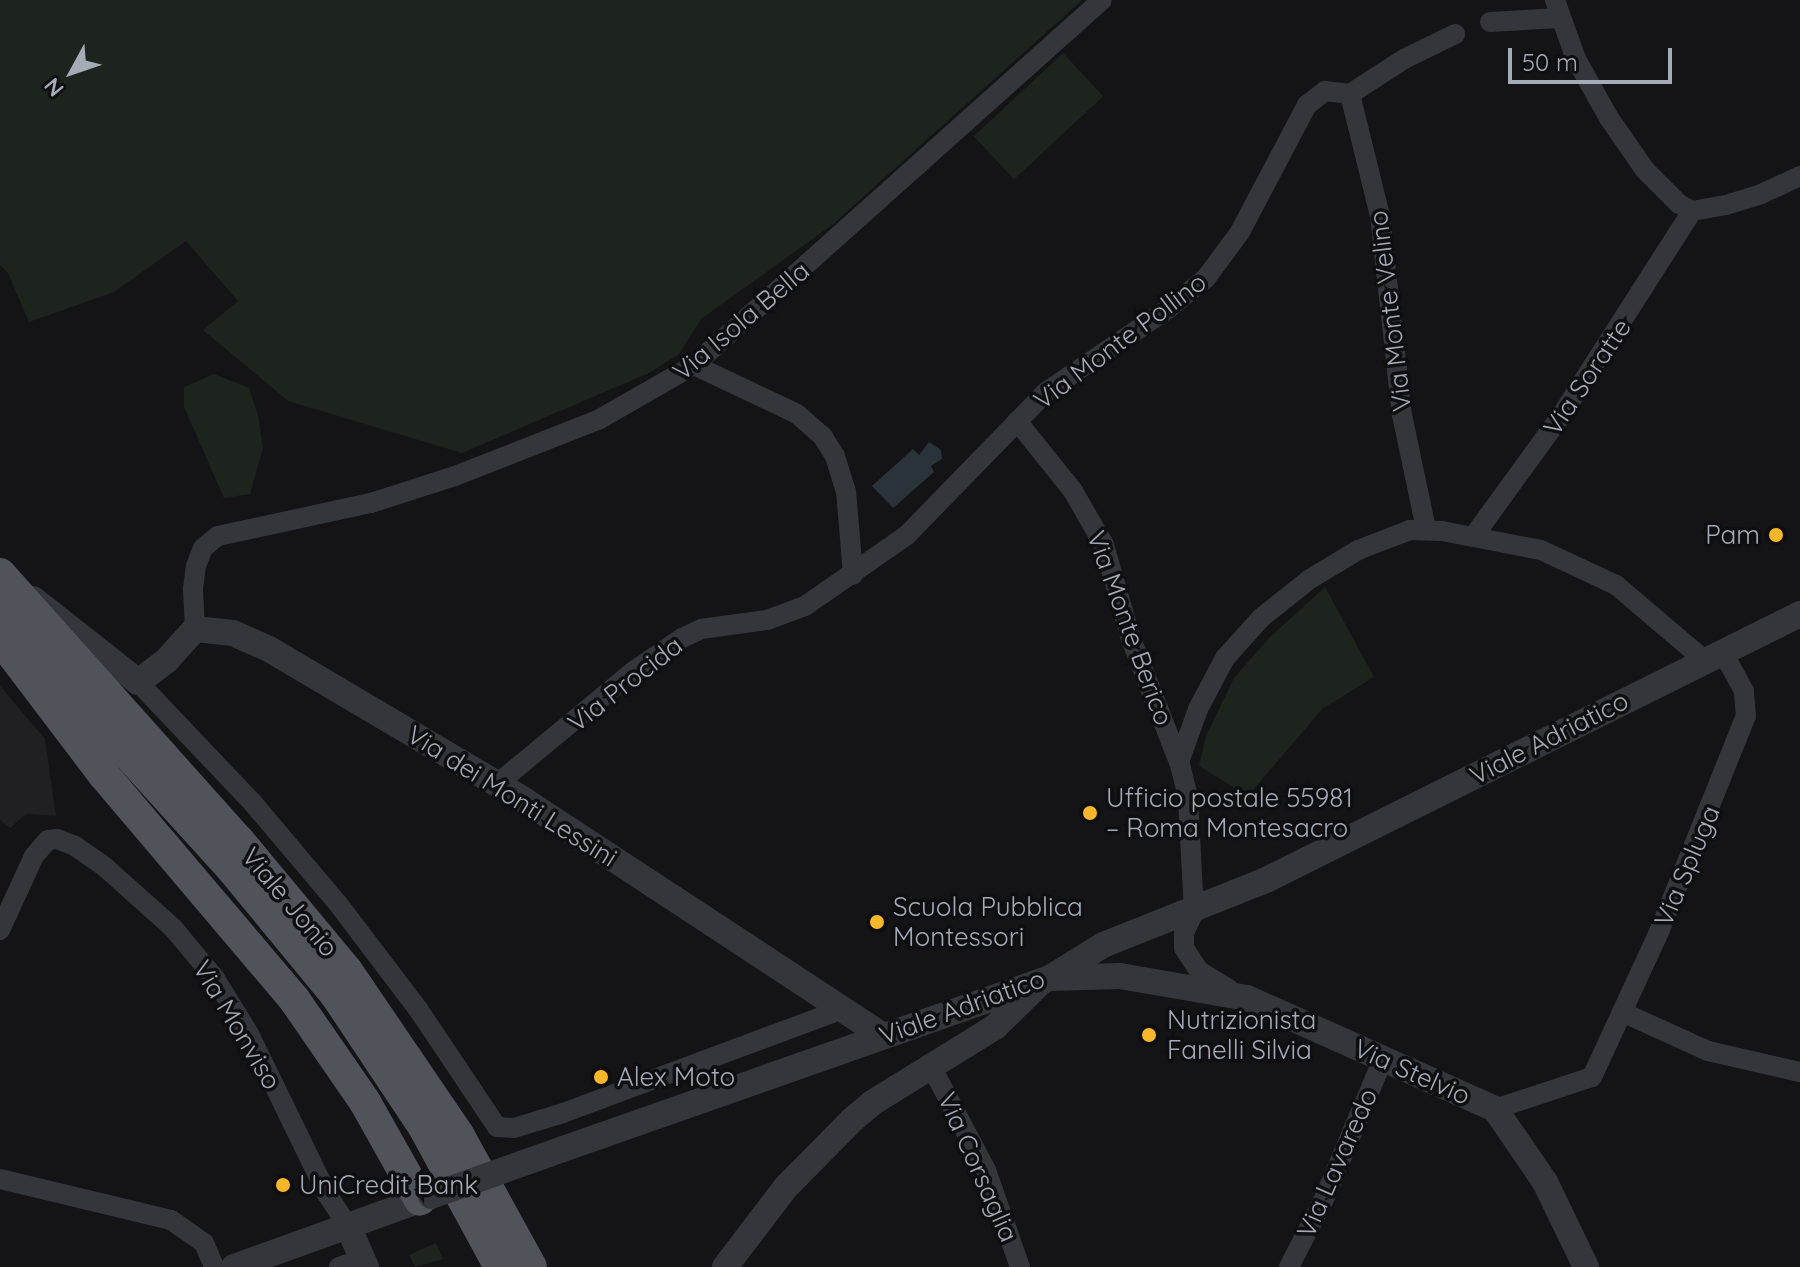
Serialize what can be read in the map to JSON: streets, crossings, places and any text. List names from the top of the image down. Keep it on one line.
{"streets":{"main road":["Viale Jonio"],"street":["Via Monte Velino","Via Isola Bella","Via Monte Pollino","Via Soratte","Via Monte Berico","Via Procida","Viale Adriatico","Via dei Monti Lessini","Via Spluga","Via Monviso","Via Stelvio","Via Lavaredo","Via Corsaglia"]},"crossings":[["Via Monte Velino","Via Monte Pollino"],["Via Monte Velino","Via Spluga"],["Via Isola Bella","Via dei Monti Lessini"],["Via Monte Pollino","Via Monte Berico"],["Via Monte Pollino","Via Procida"],["Via Soratte","Via Spluga"],["Via Monte Berico","Viale Adriatico"],["Via Monte Berico","Via Stelvio"],["Via Procida","Via dei Monti Lessini"],["Viale Adriatico","Via dei Monti Lessini"],["Viale Adriatico","Via Spluga"],["Viale Adriatico","Via Monviso"],["Viale Adriatico","Via Stelvio"],["Via Spluga","Via Stelvio"],["Via Stelvio","Via Lavaredo"]],"places":["Pam","Ufficio postale 55981 – Roma Montesacro","Scuola Pubblica Montessori","Nutrizionista Fanelli Silvia","Alex Moto","UniCredit Bank"],"scale_bar":"50 m","north":"bottom left"}
